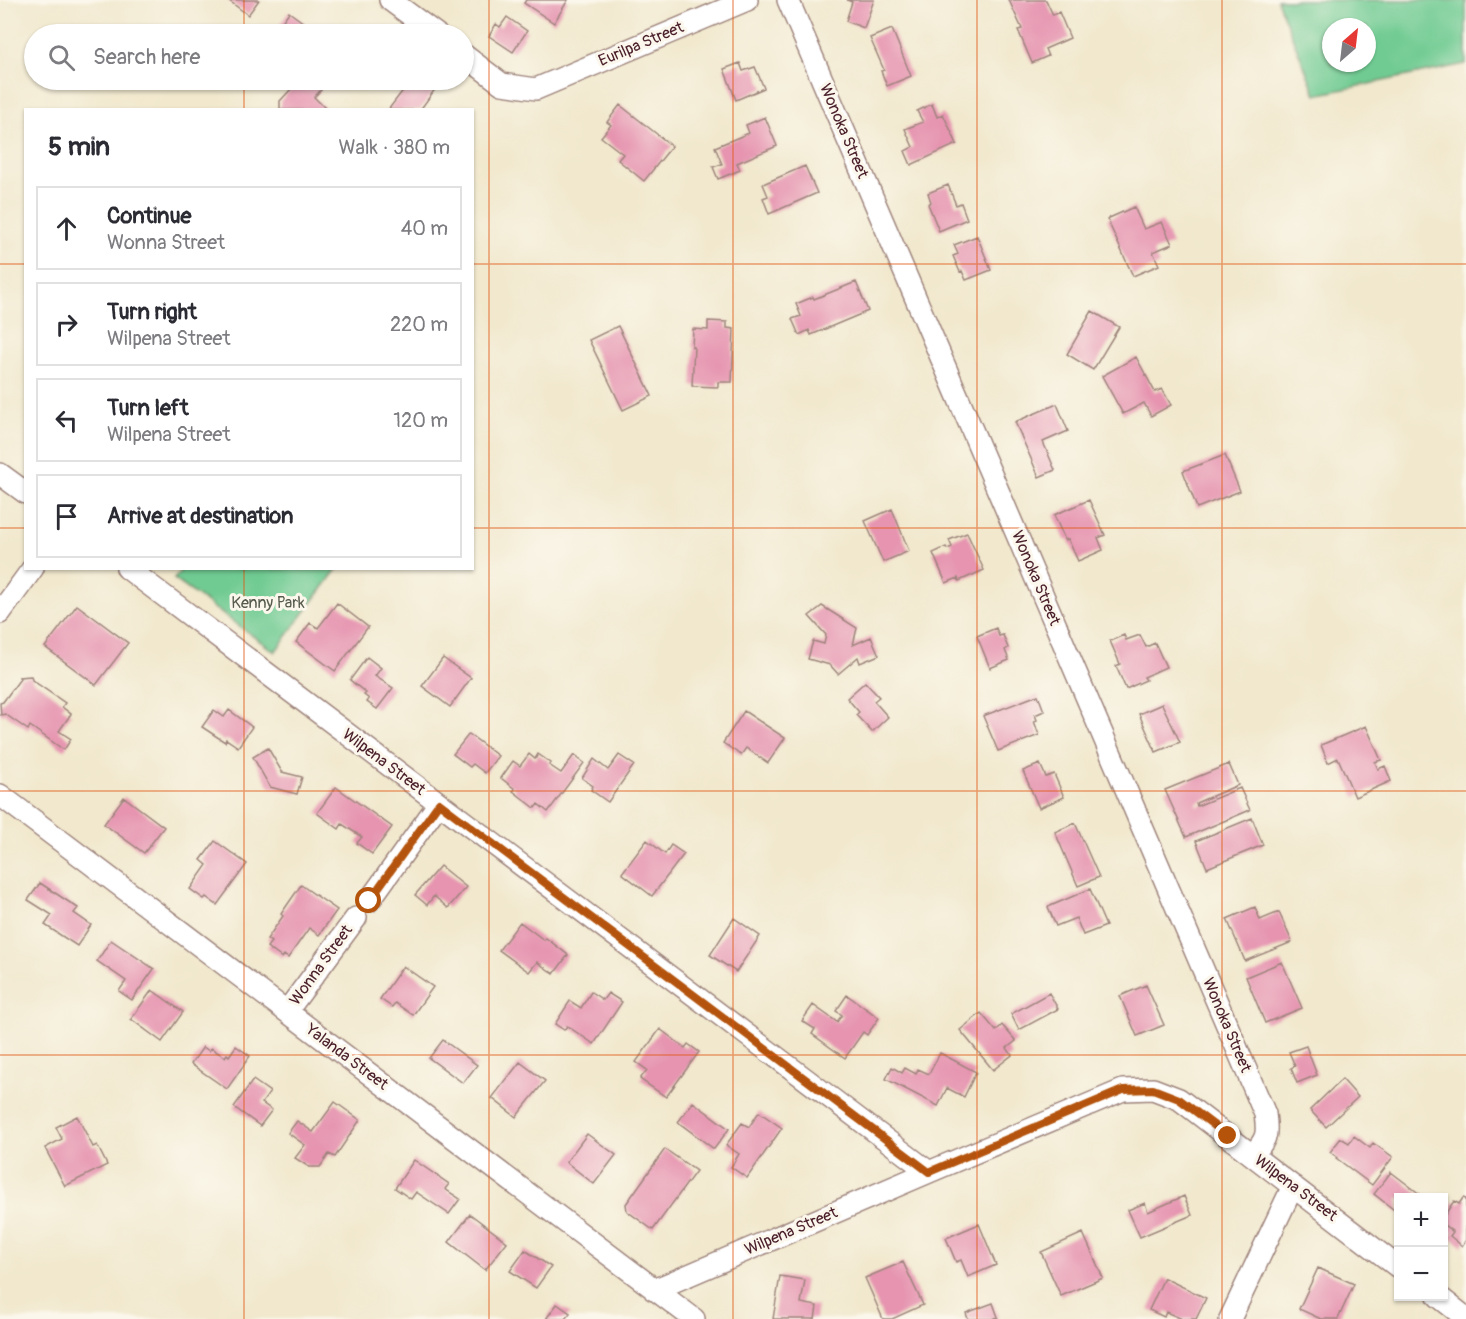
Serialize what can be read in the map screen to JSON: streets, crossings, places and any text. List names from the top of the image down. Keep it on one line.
{"streets":{"street":["Eurilpa Street","Wonoka Street","Wilpena Street","Wonna Street","Yalanda Street"]},"crossings":[["Wonoka Street","Wilpena Street"],["Wilpena Street","Yalanda Street"],["Wonna Street","Yalanda Street"]],"parks":["Kenny Park"],"north":"top right","page":{"search":"Search here","heading":["5 min","Walk · 380 m"],"list":[["Continue","Wonna Street","40 m"],["Turn right","Wilpena Street","220 m"],["Turn left","Wilpena Street","120 m"],"Arrive at destination"],"map_buttons":["+","−"]}}
